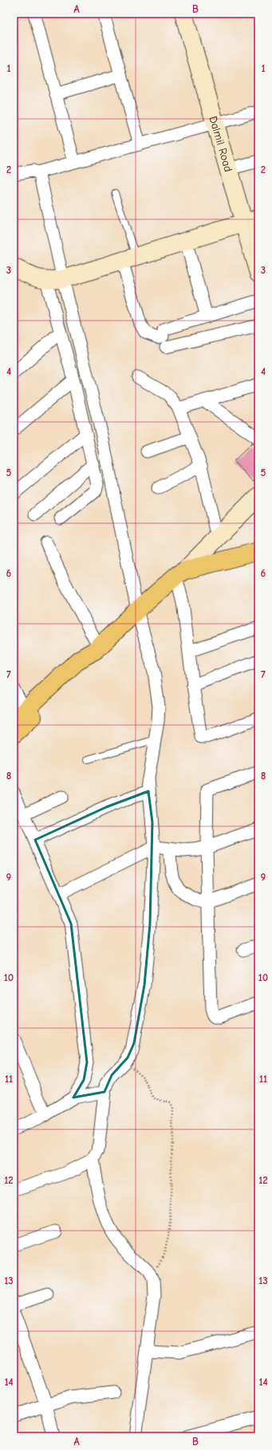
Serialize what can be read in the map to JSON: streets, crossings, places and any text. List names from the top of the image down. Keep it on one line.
{"streets":{"street":["Dalmil Road"]},"grid":{"columns":["A","B"],"rows":["1","2","3","4","5","6","7","8","9","10","11","12","13","14"]}}
